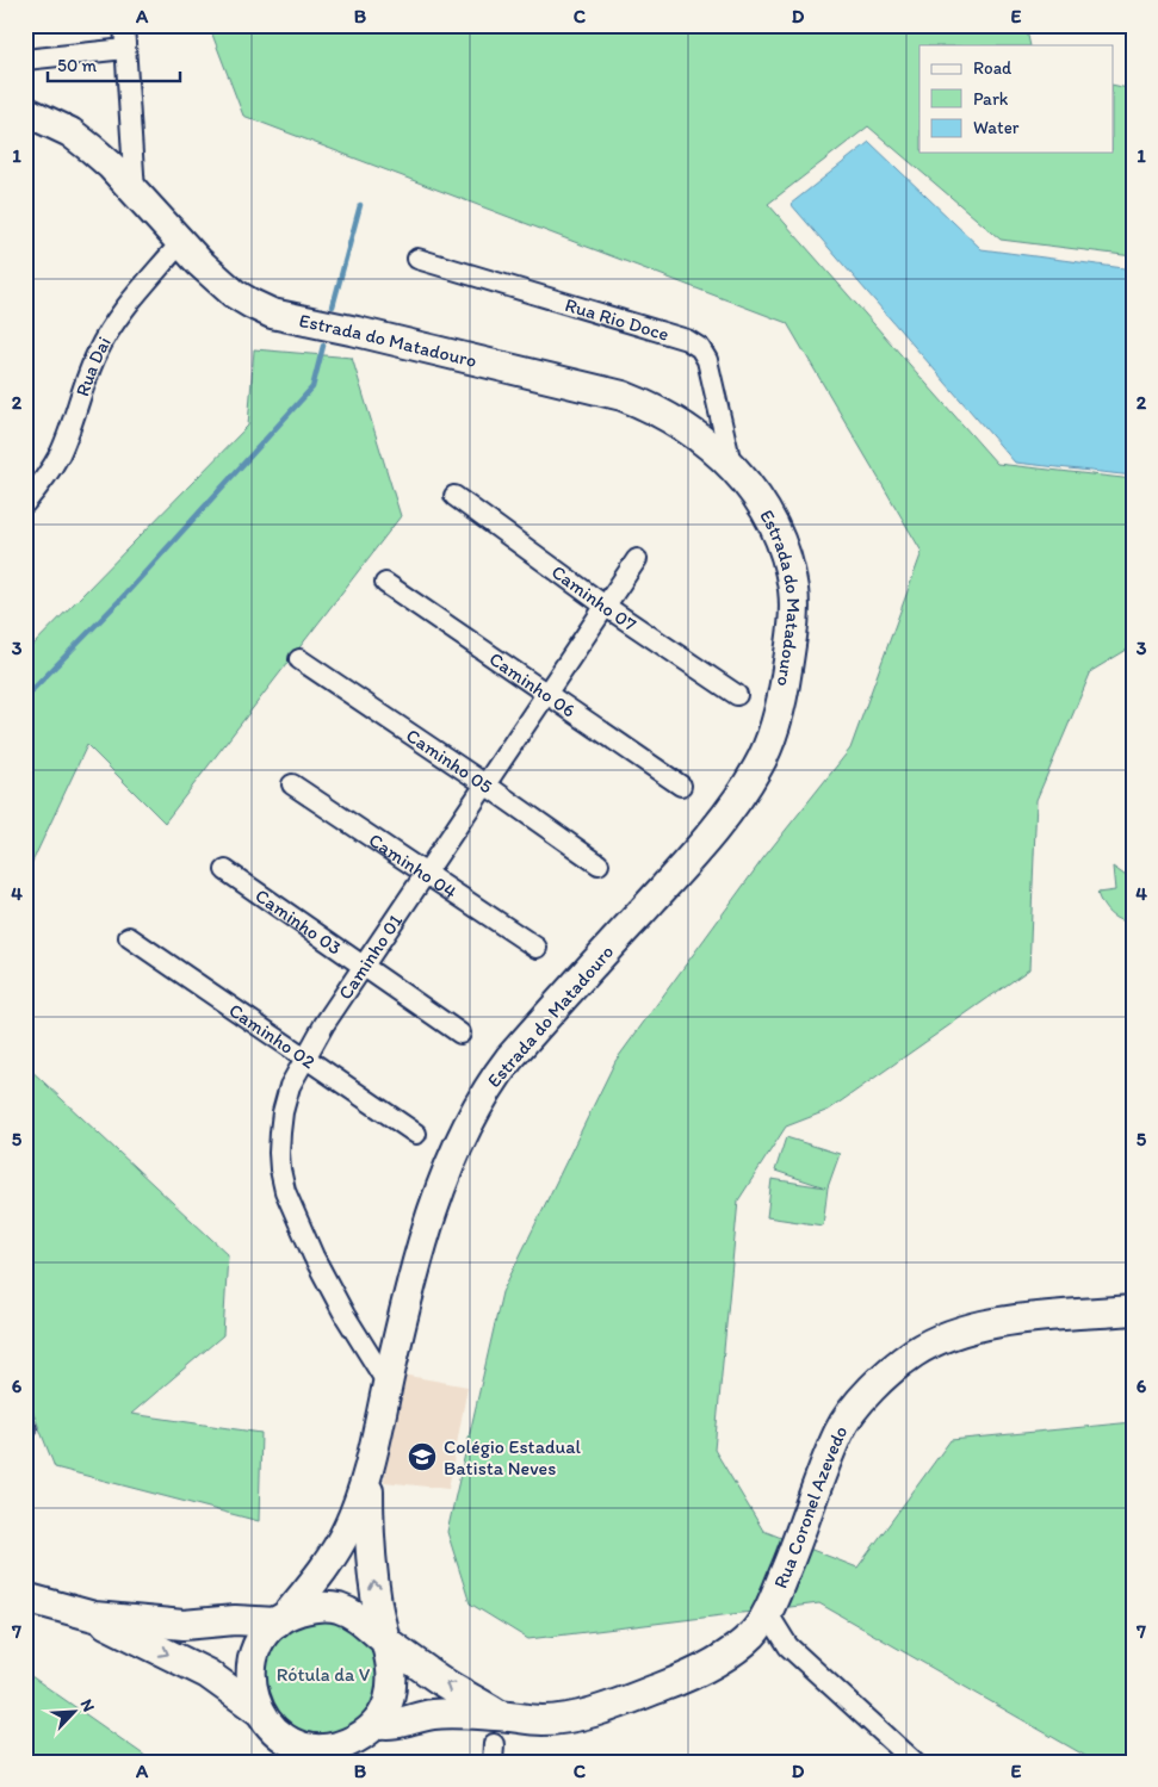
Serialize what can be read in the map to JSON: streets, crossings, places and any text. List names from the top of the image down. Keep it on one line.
{"streets":{"main road":["Estrada do Matadouro","Rua Coronel Azevedo"],"street":["Rua Rio Doce","Rua Dai","Caminho 07","Caminho 06","Caminho 05","Caminho 04","Caminho 03","Caminho 01","Caminho 02"]},"crossings":[["Rua Rio Doce","Estrada do Matadouro"],["Estrada do Matadouro","Rua Dai"],["Estrada do Matadouro","Caminho 01"],["Estrada do Matadouro","Rua Coronel Azevedo"],["Caminho 07","Caminho 01"],["Caminho 06","Caminho 01"],["Caminho 05","Caminho 01"],["Caminho 04","Caminho 01"],["Caminho 03","Caminho 01"],["Caminho 01","Caminho 02"]],"parks":["Rótula da V"],"places":{"school or university":["Colégio Estadual Batista Neves"]},"legend":["Road","Park","Water"],"scale_bar":"50 m","north":"top right","grid":{"columns":["A","B","C","D","E"],"rows":["1","2","3","4","5","6","7"]}}
